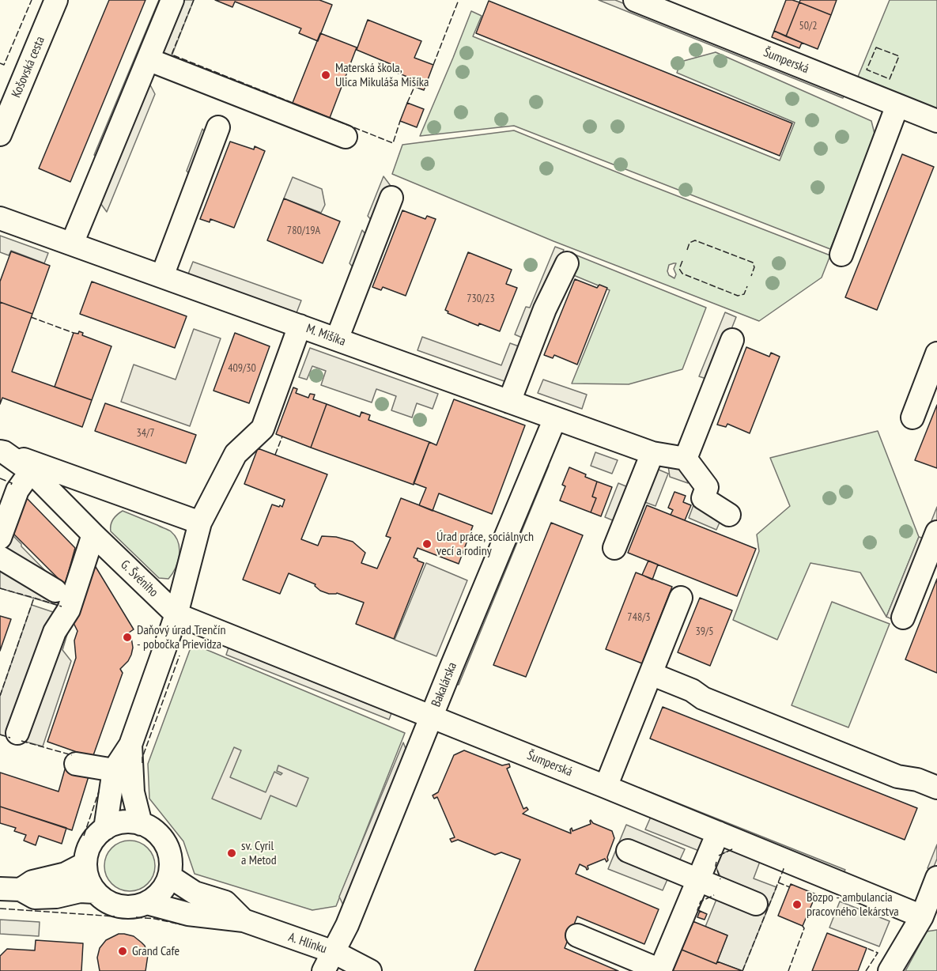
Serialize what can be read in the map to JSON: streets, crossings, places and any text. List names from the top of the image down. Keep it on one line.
{"streets":{"street":["Šumperská","Košovská cesta","M. Mišíka","G. Švéniho","Bakalárska","A. Hlinku"]},"crossings":[["Šumperská","G. Švéniho"],["Šumperská","Bakalárska"],["M. Mišíka","Bakalárska"],["Bakalárska","A. Hlinku"]],"places":["Materská škola, Ulica Mikuláša Mišíka","Úrad práce, sociálnych vecí a rodiny","Daňový úrad Trenčín - pobočka Prievidza","sv. Cyril a Metod","Bozpo - ambulancia pracovného lekárstva","Grand Cafe"],"house_numbers":["50/2","780/19A","730/23","409/30","34/7","748/3","39/5"]}
